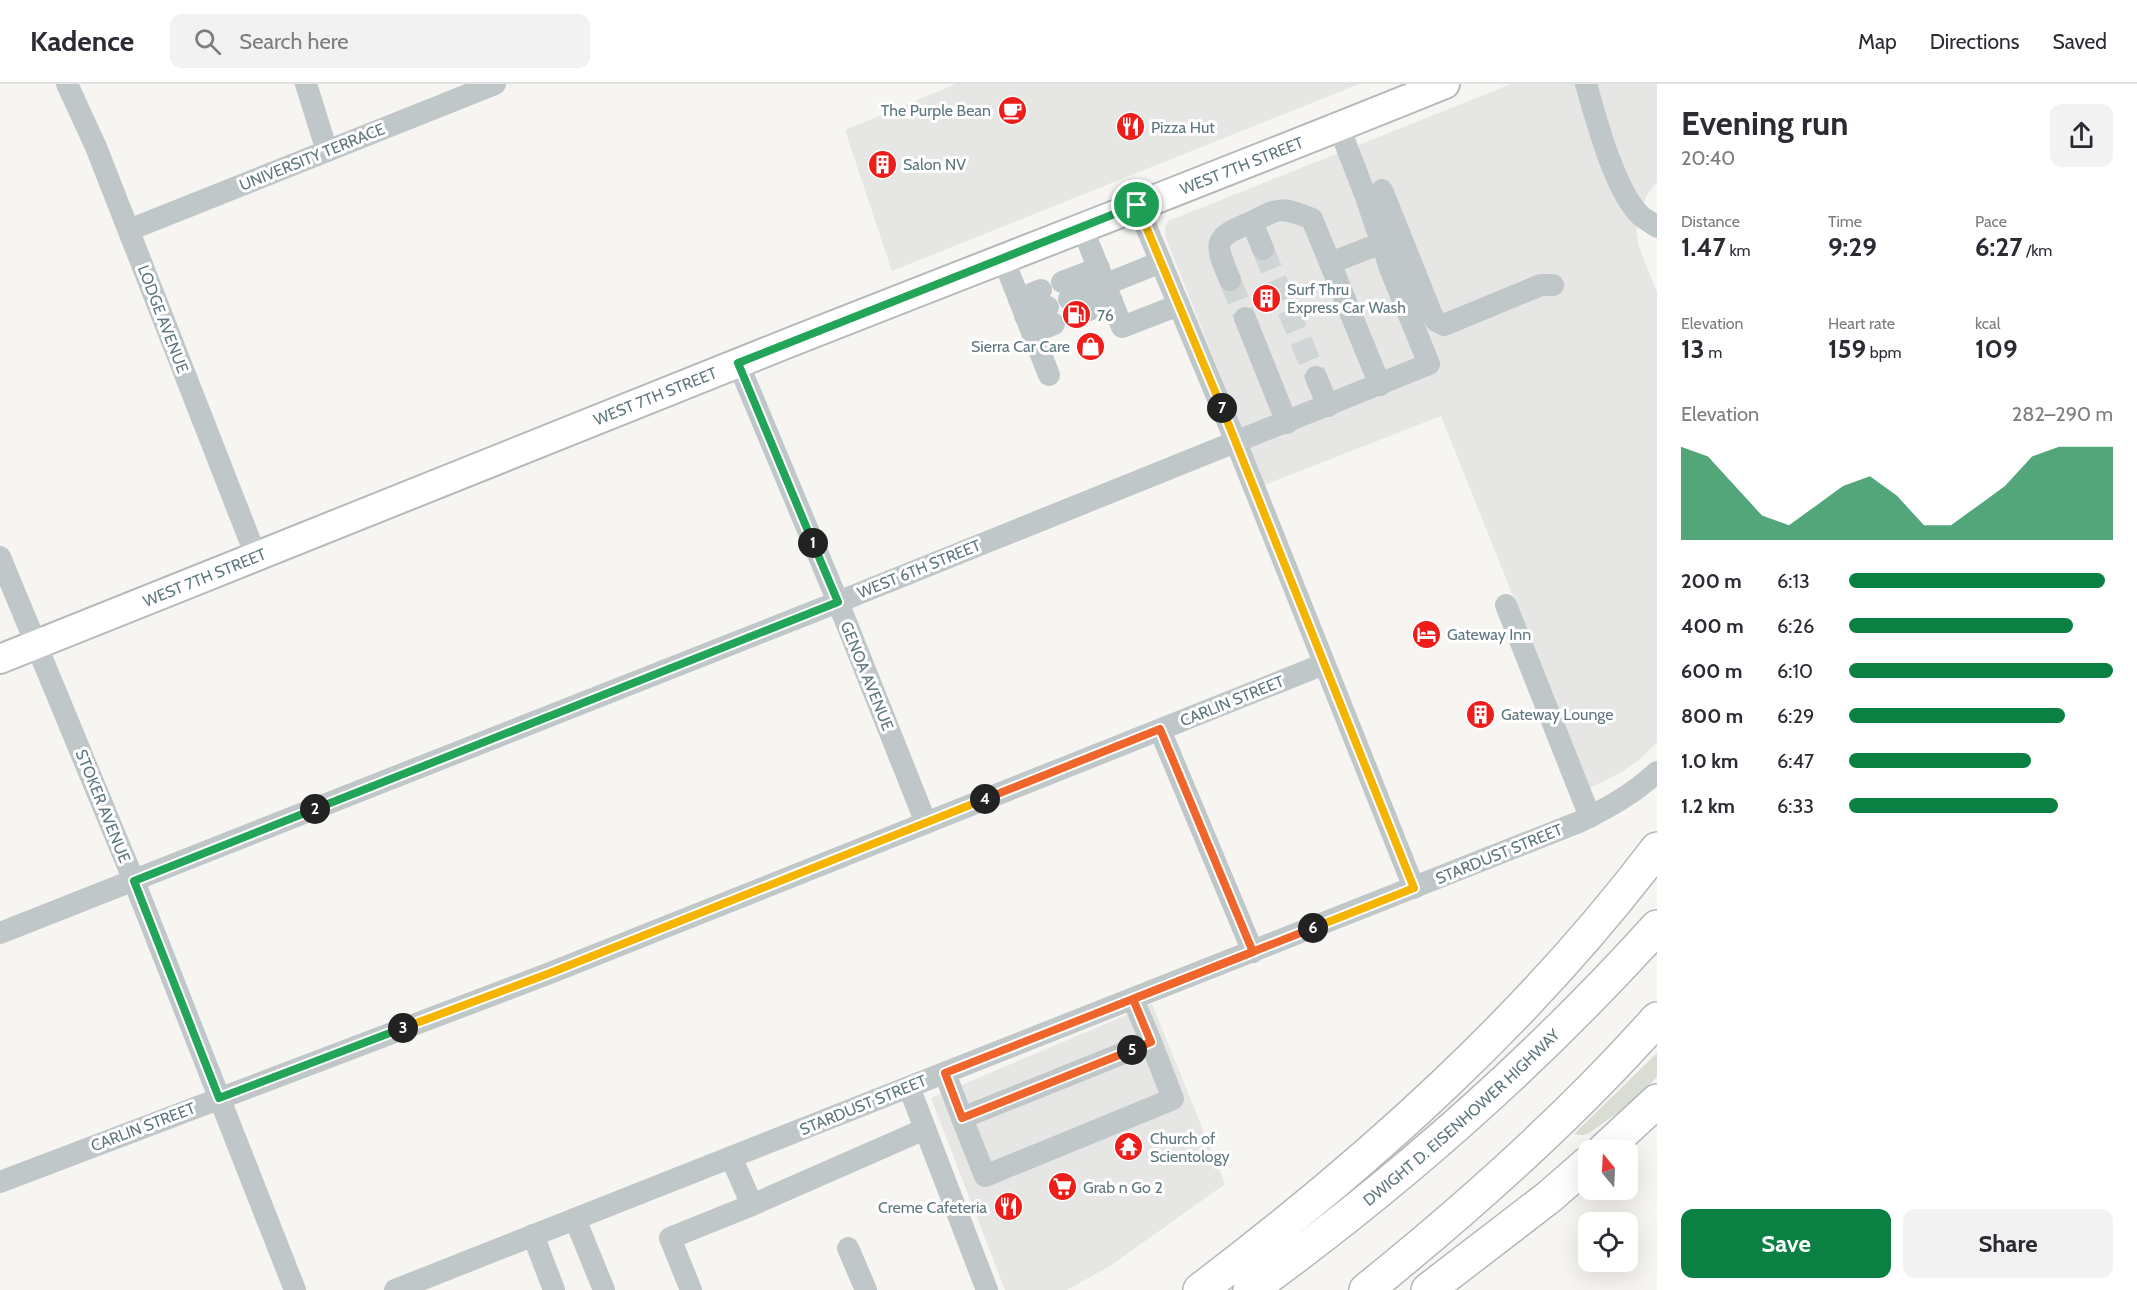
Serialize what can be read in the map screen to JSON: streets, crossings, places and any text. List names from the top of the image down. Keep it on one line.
{"streets":{"highway":["DWIGHT D. EISENHOWER HIGHWAY"],"main road":["WEST 7TH STREET"],"street":["UNIVERSITY TERRACE","LODGE AVENUE","WEST 6TH STREET","GENOA AVENUE","CARLIN STREET","STOKER AVENUE","STARDUST STREET"]},"crossings":[["UNIVERSITY TERRACE","LODGE AVENUE"],["WEST 7TH STREET","LODGE AVENUE"],["WEST 7TH STREET","GENOA AVENUE"],["WEST 7TH STREET","STOKER AVENUE"],["WEST 6TH STREET","GENOA AVENUE"],["WEST 6TH STREET","STOKER AVENUE"],["GENOA AVENUE","CARLIN STREET"],["CARLIN STREET","STOKER AVENUE"]],"places":{"cafe":["The Purple Bean"],"restaurant":["Pizza Hut","Creme Cafeteria"],"building":["Salon NV","Surf Thru Express Car Wash","Gateway Lounge"],"fuel station":["76"],"shop":["Sierra Car Care"],"hotel":["Gateway Inn"],"temple":["Church of Scientology"],"supermarket":["Grab n Go 2"]},"north":"top","page":{"header":"Kadence","search":"Search here","nav":["Map","Directions","Saved"],"heading":["Evening run","20:40"],"stats":[["Distance","1.47 km"],["Time","9:29"],["Pace","6:27 /km"],["Elevation","13 m"],["Heart rate","159 bpm"],["kcal","109"]],"chart":["Elevation","282–290 m"],"pins":["7","1","4","2","6","3","5"],"list":[{"name":"200 m","note":"6:13"},{"name":"400 m","note":"6:26"},{"name":"600 m","note":"6:10"},{"name":"800 m","note":"6:29"},{"name":"1.0 km","note":"6:47"},{"name":"1.2 km","note":"6:33"}],"buttons":["Save","Share"]}}
